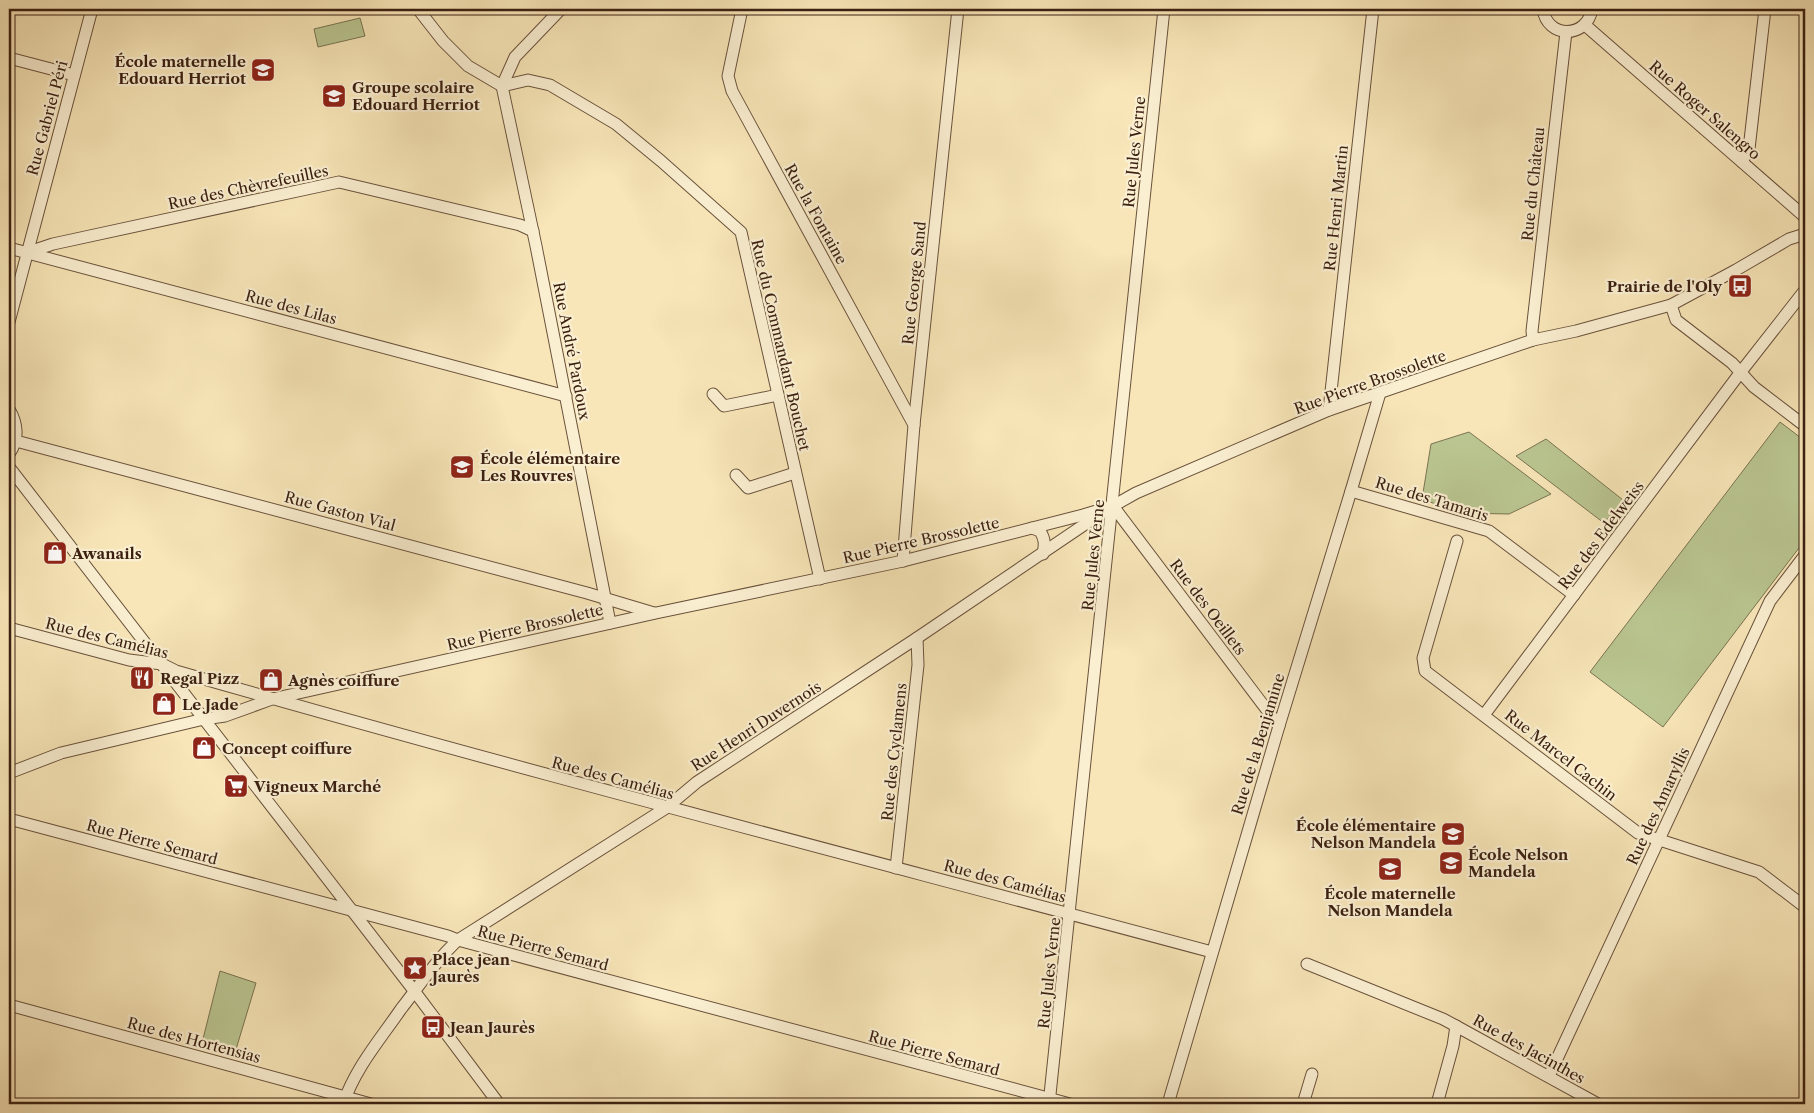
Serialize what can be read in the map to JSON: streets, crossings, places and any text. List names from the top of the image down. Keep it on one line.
{"streets":{"street":["Rue Roger Salengro","Rue Gabriel Péri","Rue Jules Verne","Rue du Château","Rue des Chèvrefeuilles","Rue Henri Martin","Rue la Fontaine","Rue George Sand","Rue des Lilas","Rue du Commandant Bouchet","Rue André Pardoux","Rue Pierre Brossolette","Rue des Tamaris","Rue Gaston Vial","Rue des Edelweiss","Rue des Oeillets","Rue des Camélias","Rue Henri Duvernois","Rue de la Benjamine","Rue des Cyclamens","Rue Marcel Cachin","Rue des Amaryllis","Rue Pierre Semard","Rue des Hortensias","Rue des Jacinthes"]},"crossings":[["Rue Gabriel Péri","Rue des Chèvrefeuilles"],["Rue Gabriel Péri","Rue des Lilas"],["Rue Jules Verne","Rue Pierre Brossolette"],["Rue Jules Verne","Rue des Oeillets"],["Rue Jules Verne","Rue des Camélias"],["Rue Jules Verne","Rue Henri Duvernois"],["Rue Jules Verne","Rue Pierre Semard"],["Rue du Château","Rue Pierre Brossolette"],["Rue des Chèvrefeuilles","Rue des Lilas"],["Rue des Chèvrefeuilles","Rue André Pardoux"],["Rue Henri Martin","Rue Pierre Brossolette"],["Rue la Fontaine","Rue George Sand"],["Rue George Sand","Rue Pierre Brossolette"],["Rue des Lilas","Rue André Pardoux"],["Rue du Commandant Bouchet","Rue André Pardoux"],["Rue du Commandant Bouchet","Rue Pierre Brossolette"],["Rue André Pardoux","Rue Pierre Brossolette"],["Rue André Pardoux","Rue Gaston Vial"],["Rue Pierre Brossolette","Rue Gaston Vial"],["Rue Pierre Brossolette","Rue des Oeillets"],["Rue Pierre Brossolette","Rue des Camélias"],["Rue Pierre Brossolette","Rue Henri Duvernois"],["Rue Pierre Brossolette","Rue de la Benjamine"],["Rue des Tamaris","Rue des Edelweiss"],["Rue des Tamaris","Rue de la Benjamine"],["Rue des Edelweiss","Rue Marcel Cachin"],["Rue des Oeillets","Rue Henri Duvernois"],["Rue des Oeillets","Rue de la Benjamine"],["Rue des Camélias","Rue Henri Duvernois"],["Rue des Camélias","Rue de la Benjamine"],["Rue des Camélias","Rue des Cyclamens"],["Rue Henri Duvernois","Rue des Cyclamens"],["Rue Henri Duvernois","Rue Pierre Semard"],["Rue Henri Duvernois","Rue des Hortensias"],["Rue Marcel Cachin","Rue des Amaryllis"],["Rue des Amaryllis","Rue des Jacinthes"]],"places":{"school or university":["École maternelle Edouard Herriot","Groupe scolaire Edouard Herriot","École élémentaire Les Rouvres","École élémentaire Nelson Mandela","École Nelson Mandela","École maternelle Nelson Mandela"],"bus stop":["Prairie de l'Oly","Jean Jaurès"],"shop":["Awanails","Agnès coiffure","Le Jade","Concept coiffure"],"restaurant":["Regal Pizz"],"supermarket":["Vigneux Marché"],"place":["Place jean Jaurès"]}}
